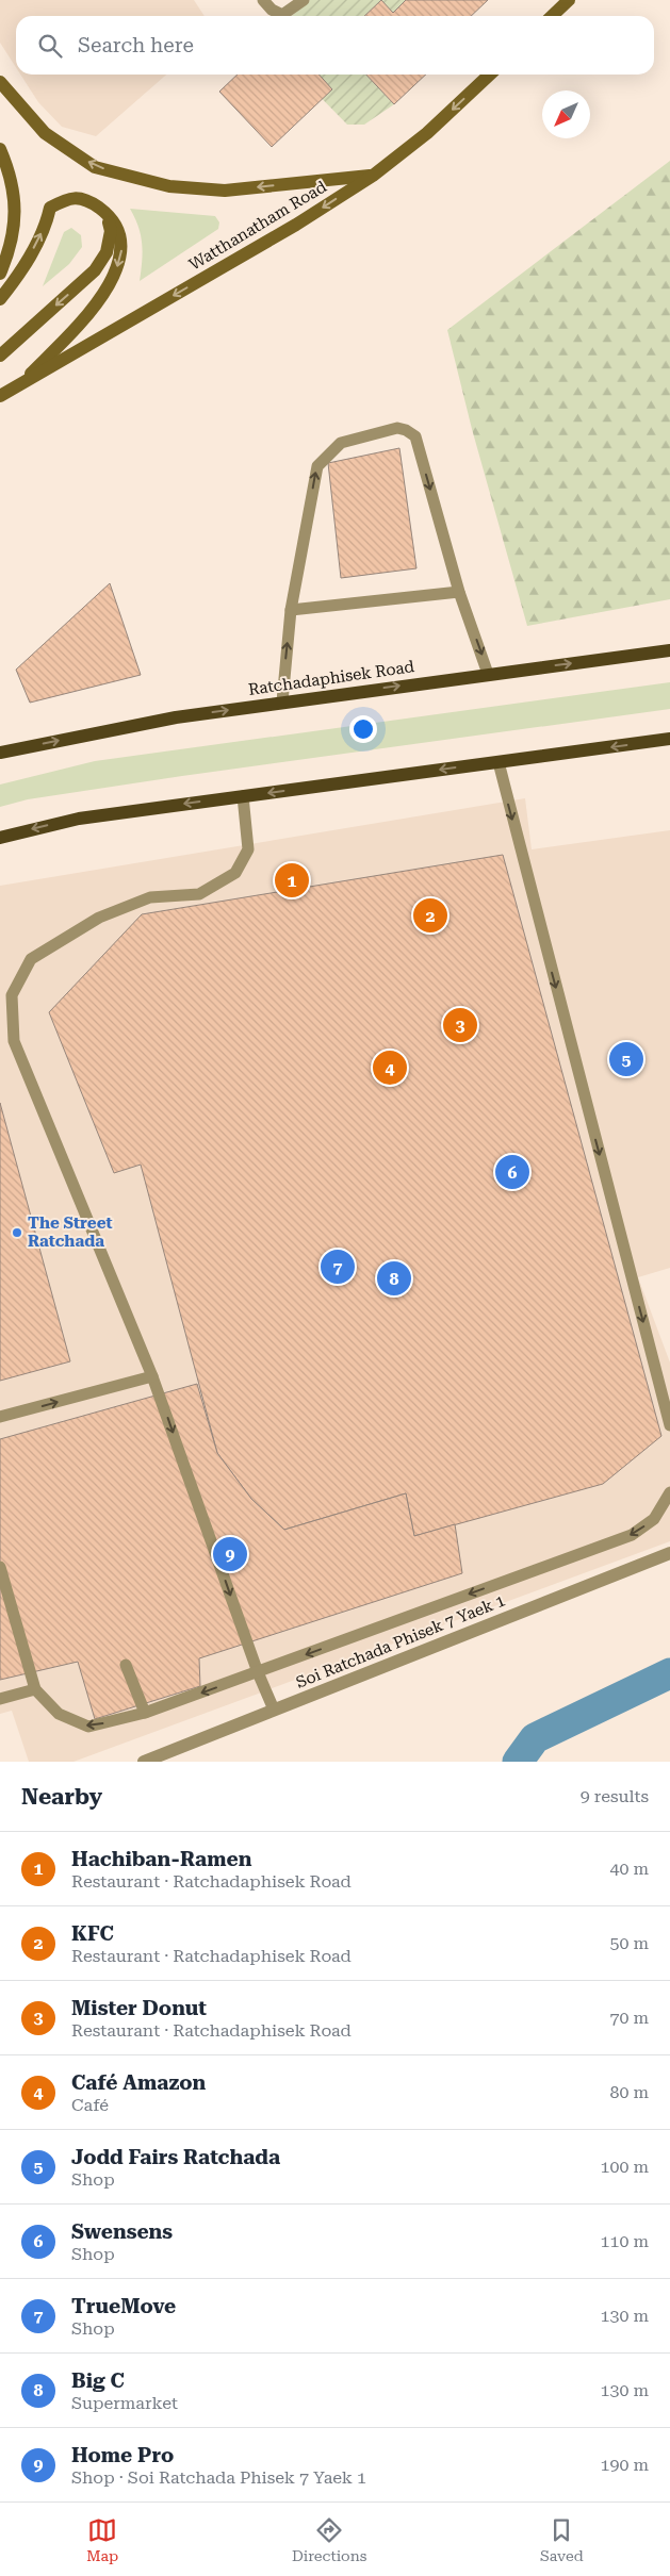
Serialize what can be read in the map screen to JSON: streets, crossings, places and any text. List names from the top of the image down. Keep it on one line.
{"streets":{"main road":["Ratchadaphisek Road"],"street":["Watthanatham Road","Soi Ratchada Phisek 7 Yaek 1"]},"one_way":["Watthanatham Road"],"places":["The Street Ratchada"],"north":"bottom left","page":{"search":"Search here","pins":["1","2","3","5","4","6","7","8","9"],"heading":["Nearby","9 results"],"list":[{"mark":"1","name":"Hachiban-Ramen","note":"Restaurant · Ratchadaphisek Road","value":"40 m"},{"mark":"2","name":"KFC","note":"Restaurant · Ratchadaphisek Road","value":"50 m"},{"mark":"3","name":"Mister Donut","note":"Restaurant · Ratchadaphisek Road","value":"70 m"},{"mark":"4","name":"Café Amazon","note":"Café","value":"80 m"},{"mark":"5","name":"Jodd Fairs Ratchada","note":"Shop","value":"100 m"},{"mark":"6","name":"Swensens","note":"Shop","value":"110 m"},{"mark":"7","name":"TrueMove","note":"Shop","value":"130 m"},{"mark":"8","name":"Big C","note":"Supermarket","value":"130 m"},{"mark":"9","name":"Home Pro","note":"Shop · Soi Ratchada Phisek 7 Yaek 1","value":"190 m"}],"nav":["Map","Directions","Saved"]}}
